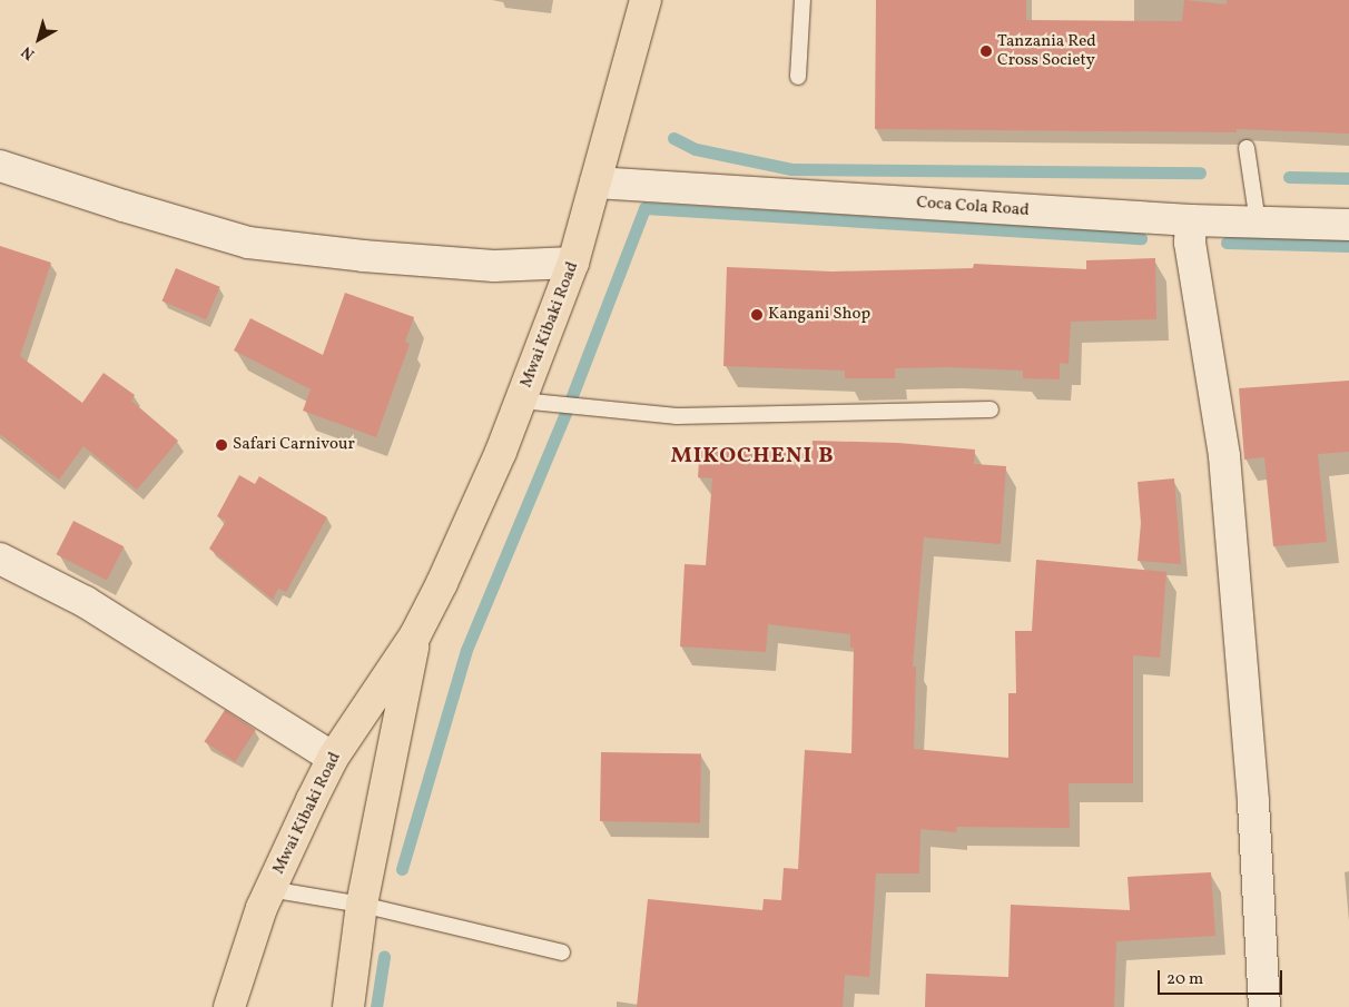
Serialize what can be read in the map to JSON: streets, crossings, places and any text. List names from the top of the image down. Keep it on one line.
{"streets":{"main road":["Mwai Kibaki Road"],"street":["Coca Cola Road"]},"crossings":[["Coca Cola Road","Mwai Kibaki Road"]],"districts":["MIKOCHENI B"],"places":["Tanzania Red Cross Society","Kangani Shop","Safari Carnivour"],"scale_bar":"20 m","north":"bottom left"}
